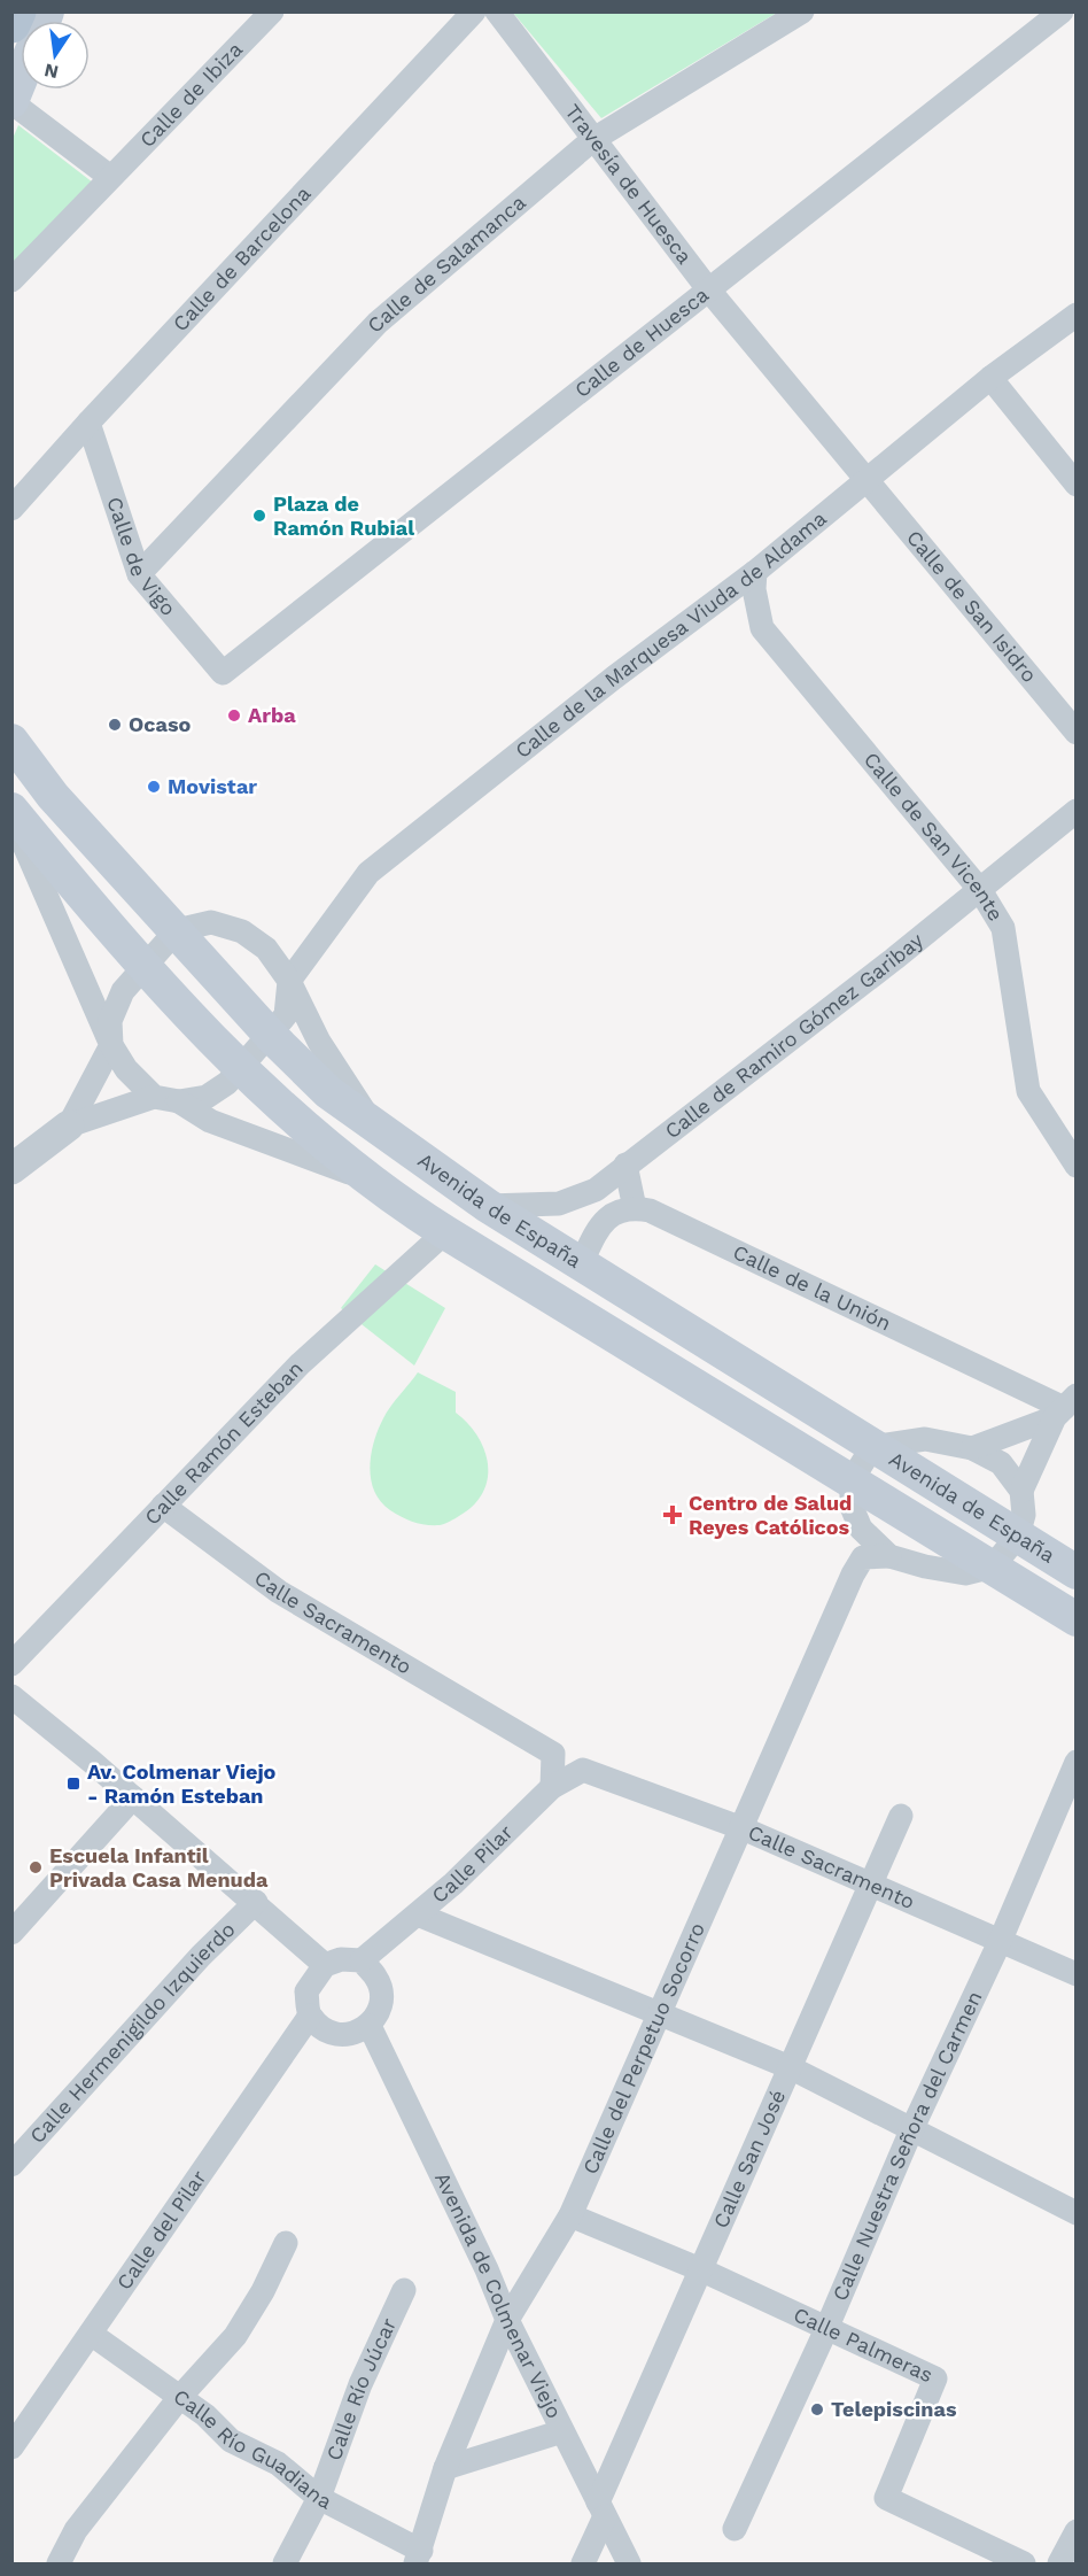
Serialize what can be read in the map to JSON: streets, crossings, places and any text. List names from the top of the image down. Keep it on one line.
{"streets":{"main road":["Avenida de España"],"street":["Calle de Ibiza","Travesía de Huesca","Calle de Barcelona","Calle de Salamanca","Calle de Huesca","Calle de Vigo","Calle de San Isidro","Calle de la Marquesa Viuda de Aldama","Calle de San Vicente","Calle de Ramiro Gómez Garibay","Calle de la Unión","Calle Ramón Esteban","Calle Sacramento","Calle Pilar","Calle Hermenigildo Izquierdo","Calle del Perpetuo Socorro","Calle Nuestra Señora del Carmen","Calle San José","Calle del Pilar","Avenida de Colmenar Viejo","Calle Palmeras","Calle Río Júcar","Calle Río Guadiana"]},"crossings":[["Travesía de Huesca","Calle de Salamanca"],["Travesía de Huesca","Calle de Huesca"],["Travesía de Huesca","Calle de San Isidro"],["Travesía de Huesca","Calle de la Marquesa Viuda de Aldama"],["Calle de Barcelona","Calle de Vigo"],["Calle de Salamanca","Calle de Vigo"],["Calle de Huesca","Calle de Vigo"],["Calle de San Isidro","Calle de la Marquesa Viuda de Aldama"],["Calle de la Marquesa Viuda de Aldama","Calle de San Vicente"],["Calle de San Vicente","Calle de Ramiro Gómez Garibay"],["Calle de Ramiro Gómez Garibay","Avenida de España"],["Avenida de España","Calle Ramón Esteban"],["Calle Ramón Esteban","Calle Sacramento"],["Calle Sacramento","Calle Pilar"],["Calle Sacramento","Calle del Perpetuo Socorro"],["Calle Sacramento","Calle Nuestra Señora del Carmen"],["Calle Sacramento","Calle San José"],["Calle Pilar","Calle del Pilar"],["Calle Pilar","Avenida de Colmenar Viejo"],["Calle del Perpetuo Socorro","Avenida de Colmenar Viejo"],["Calle del Perpetuo Socorro","Calle Palmeras"],["Calle del Perpetuo Socorro","Calle Río Guadiana"],["Calle Nuestra Señora del Carmen","Calle Palmeras"],["Calle San José","Avenida de Colmenar Viejo"],["Calle San José","Calle Palmeras"],["Calle del Pilar","Avenida de Colmenar Viejo"],["Calle del Pilar","Calle Río Guadiana"],["Calle Río Júcar","Calle Río Guadiana"]],"places":{"other":["Plaza de Ramón Rubial","Arba","Ocaso","Movistar","Escuela Infantil Privada Casa Menuda","Telepiscinas"],"health":["Centro de Salud Reyes Católicos"],"transit":["Av. Colmenar Viejo - Ramón Esteban"]},"north":"bottom"}
